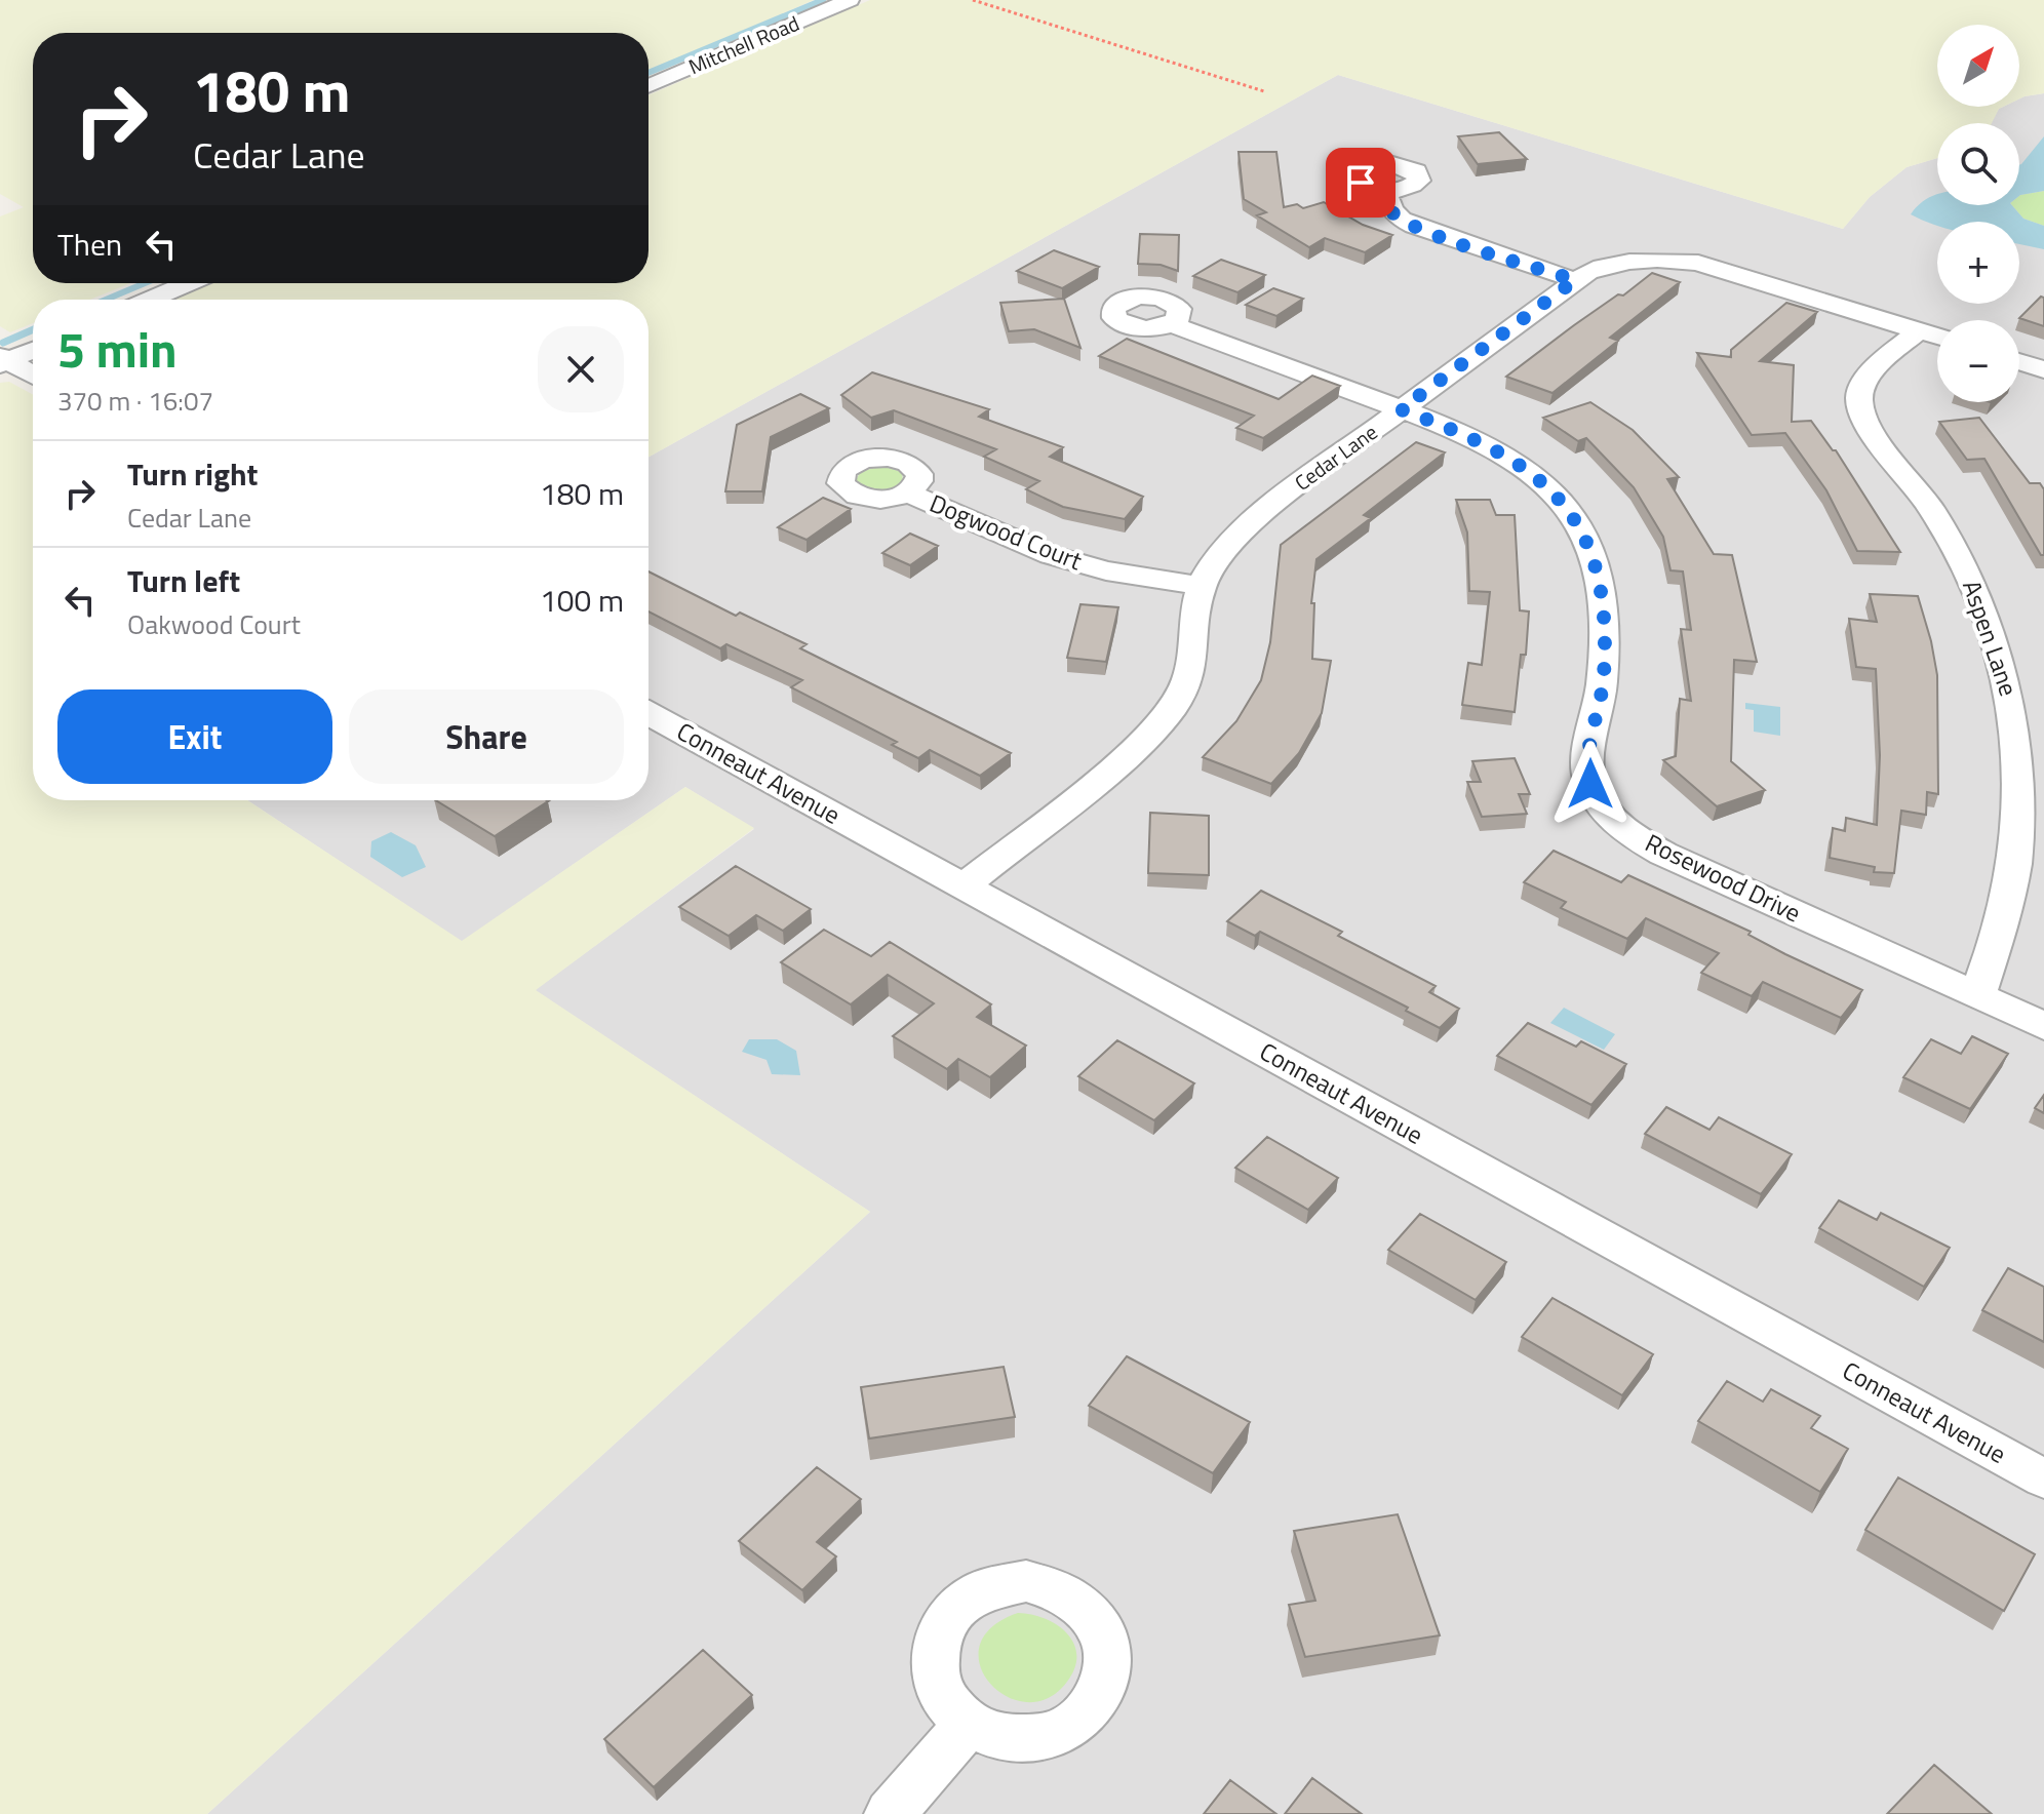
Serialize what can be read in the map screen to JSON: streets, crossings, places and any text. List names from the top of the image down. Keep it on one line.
{"streets":{"street":["Mitchell Road","Cedar Lane","Dogwood Court","Aspen Lane","Conneaut Avenue","Rosewood Drive"]},"crossings":[["Cedar Lane","Dogwood Court"],["Cedar Lane","Aspen Lane"],["Cedar Lane","Conneaut Avenue"],["Cedar Lane","Rosewood Drive"],["Aspen Lane","Rosewood Drive"]],"north":"top right","page":{"map_buttons":["+","−"],"turn":["180 m","Cedar Lane"],"then":"Then","heading":["5 min","370 m · 16:07"],"list":[{"name":"Turn right","note":"Cedar Lane","value":"180 m"},{"name":"Turn left","note":"Oakwood Court","value":"100 m"}],"buttons":["Exit","Share"]}}
